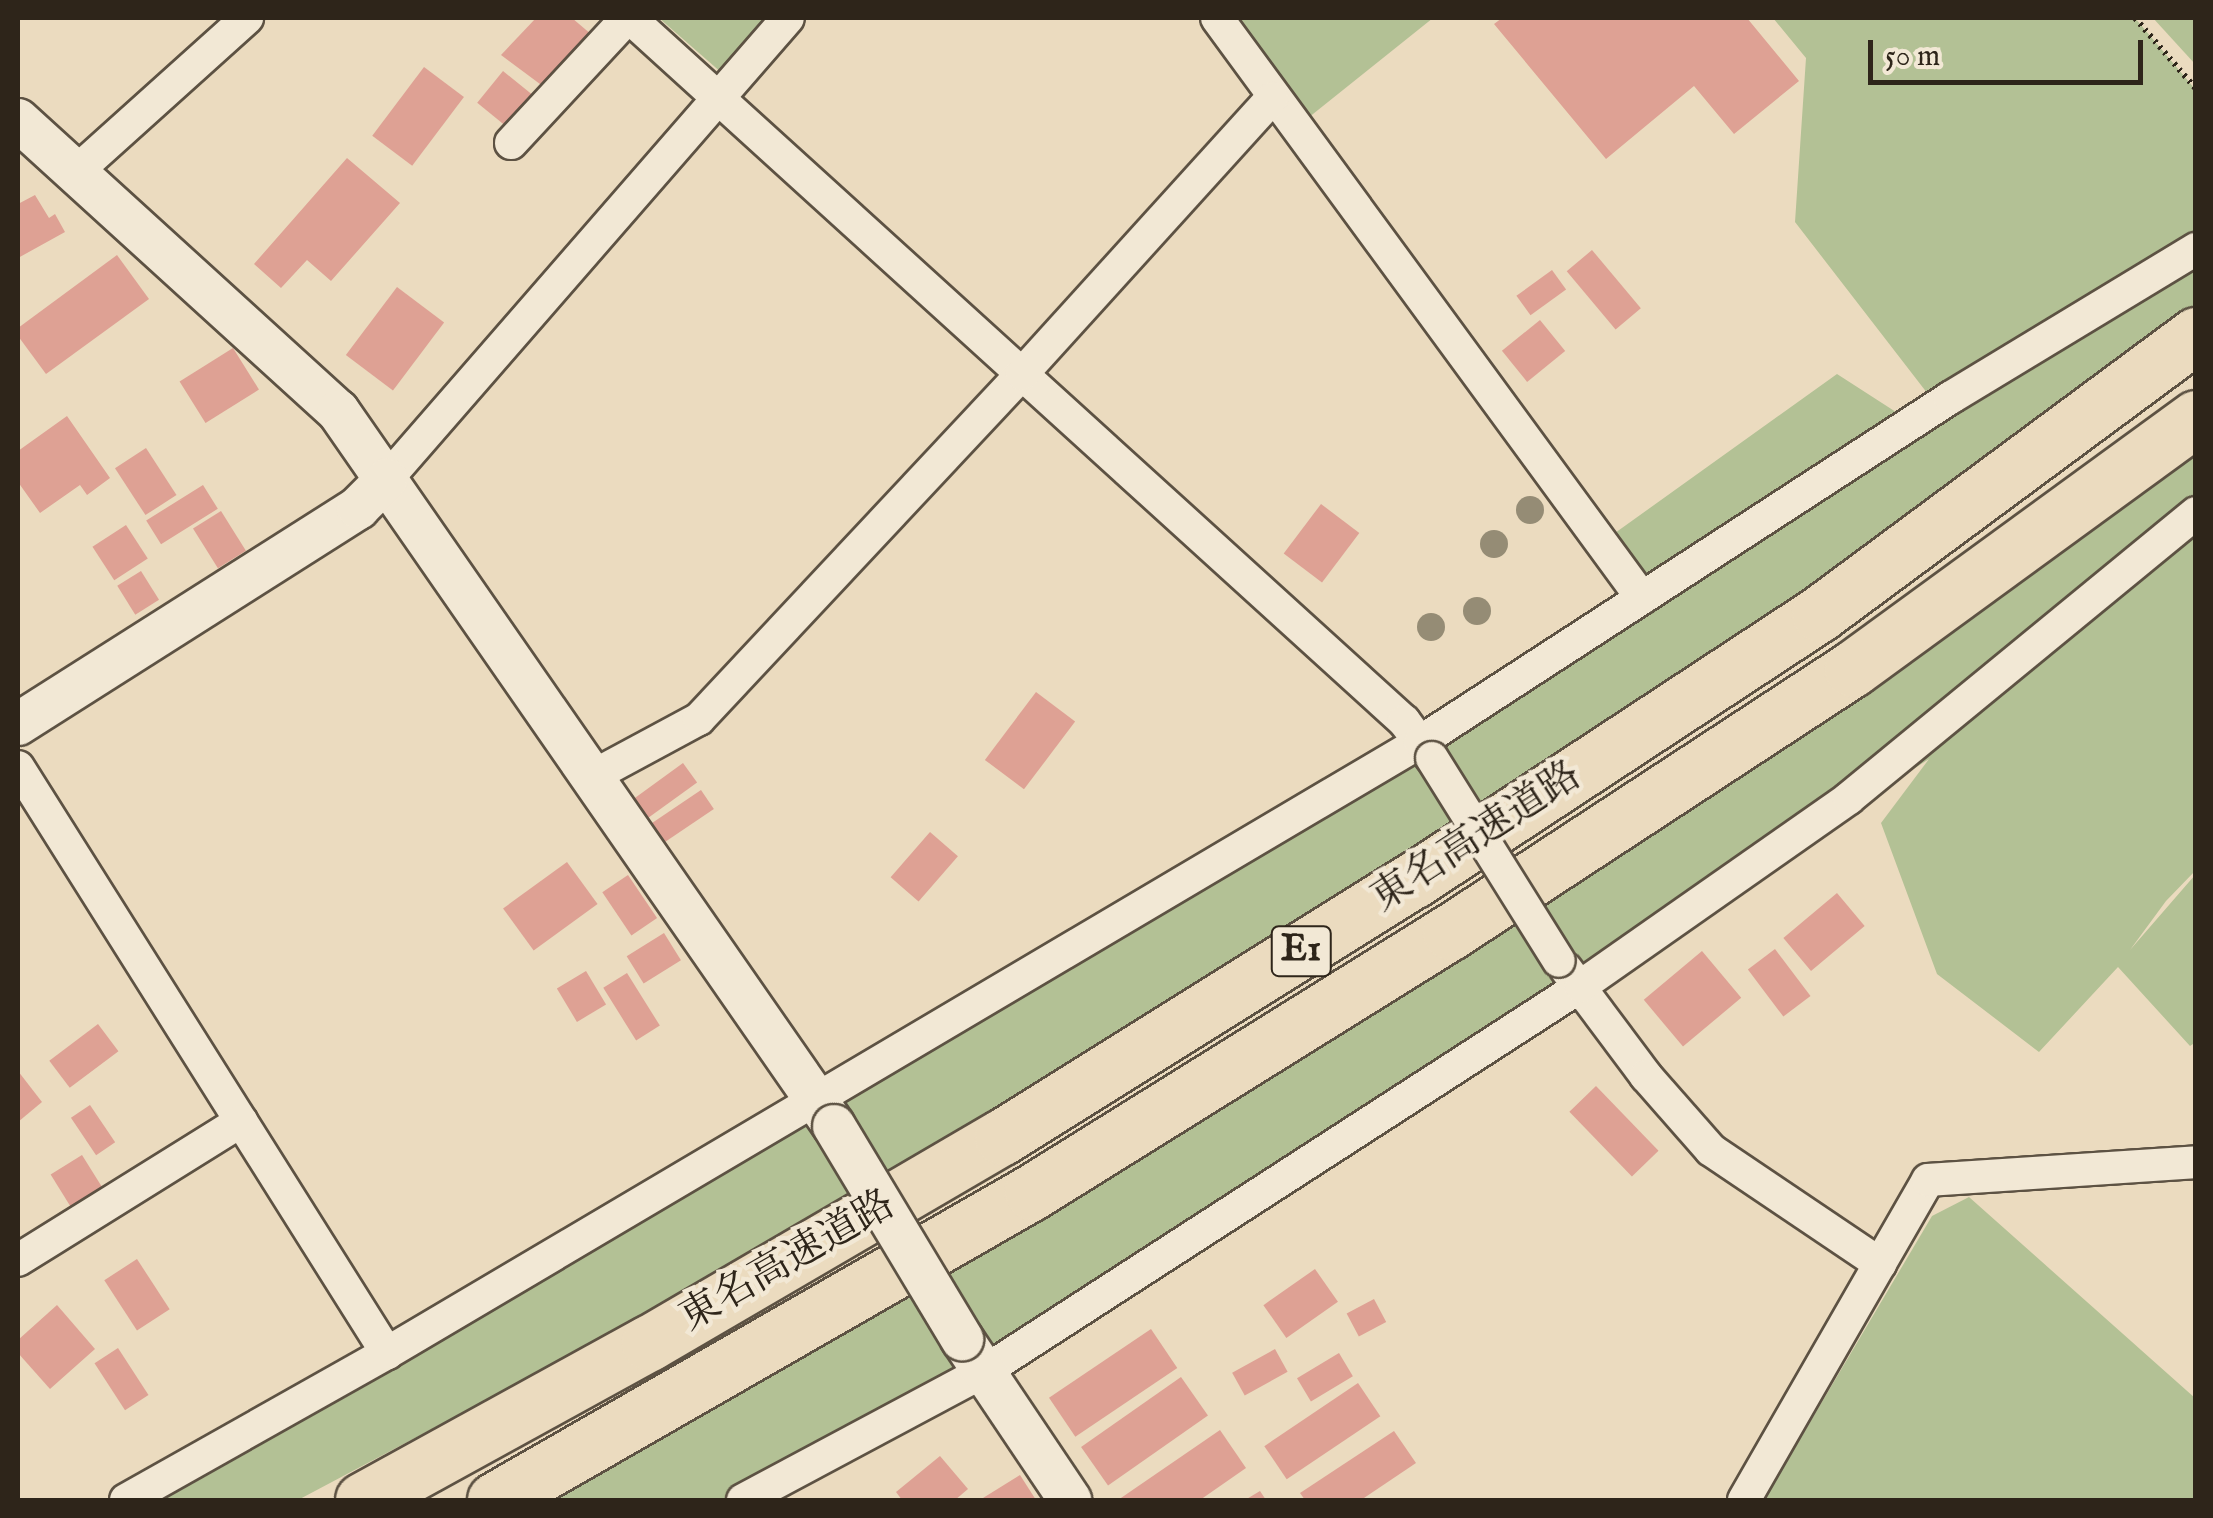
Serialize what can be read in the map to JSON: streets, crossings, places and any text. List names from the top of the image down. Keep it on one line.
{"streets":{"highway":["東名高速道路","E1"]},"scale_bar":"50 m"}
